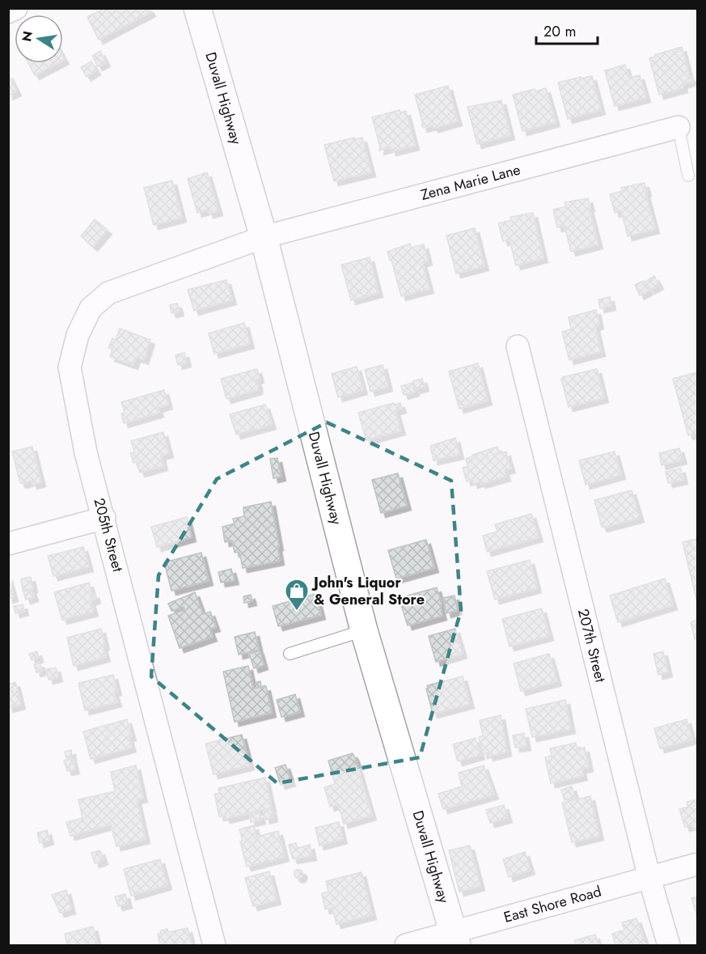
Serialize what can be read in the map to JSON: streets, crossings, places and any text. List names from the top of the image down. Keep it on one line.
{"streets":{"street":["Duvall Highway","Zena Marie Lane","205th Street","207th Street","East Shore Road"]},"crossings":[["Duvall Highway","Zena Marie Lane"],["Duvall Highway","205th Street"],["Duvall Highway","East Shore Road"],["Zena Marie Lane","205th Street"],["207th Street","East Shore Road"]],"places":{"shop":["John's Liquor & General Store"]},"scale_bar":"20 m","north":"left"}
